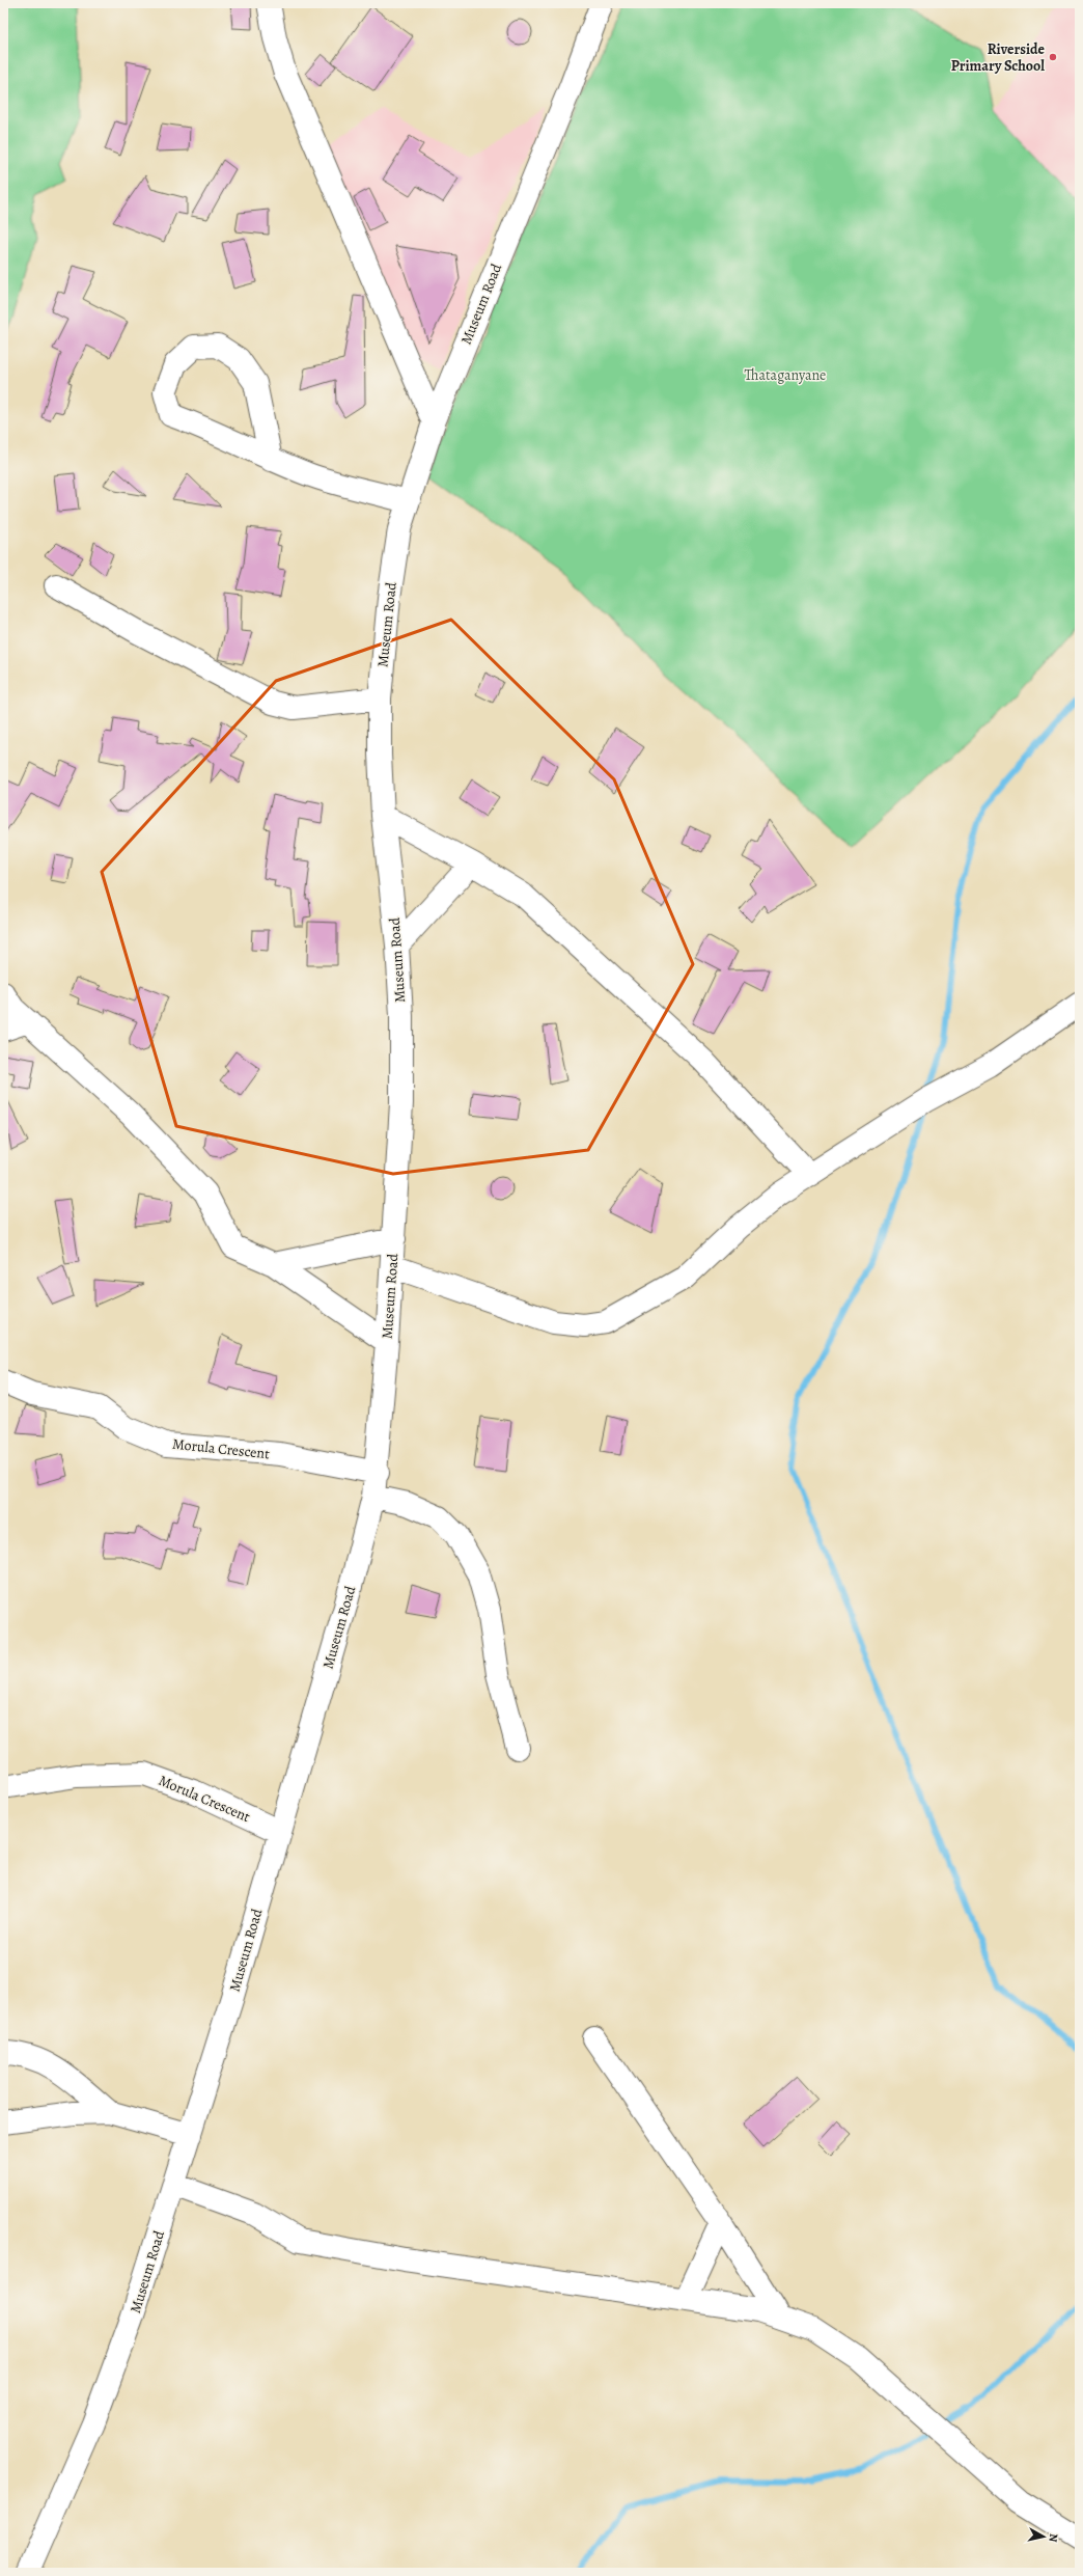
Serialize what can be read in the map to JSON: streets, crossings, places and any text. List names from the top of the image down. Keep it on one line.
{"streets":{"street":["Museum Road","Morula Crescent"]},"crossings":[["Museum Road","Morula Crescent"]],"parks":["Thataganyane"],"places":["Riverside Primary School"],"north":"right"}
